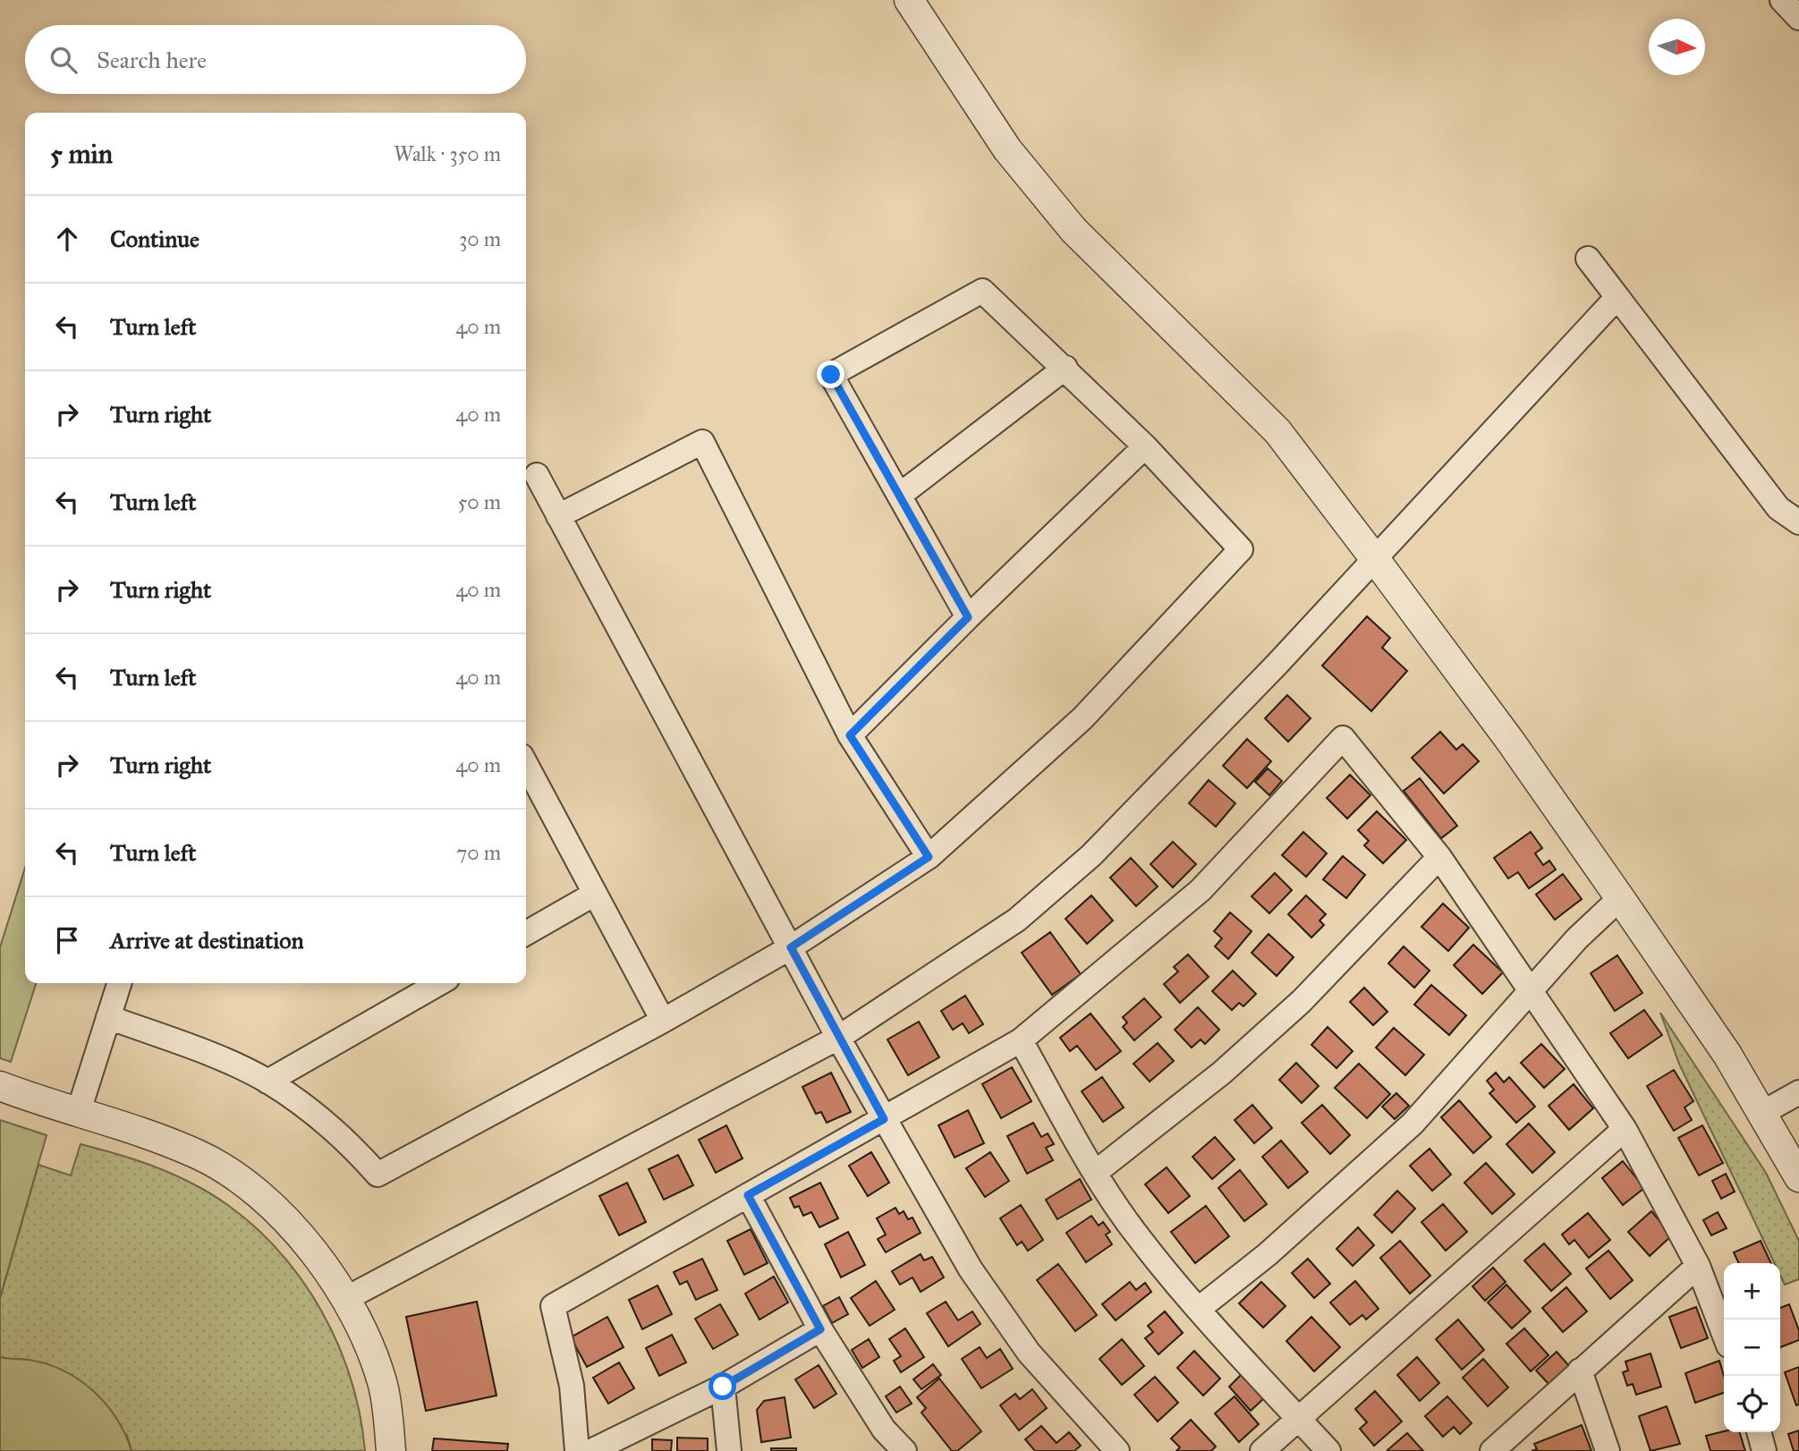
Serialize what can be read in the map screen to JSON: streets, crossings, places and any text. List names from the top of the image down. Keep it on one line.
{"north":"right","page":{"search":"Search here","heading":["5 min","Walk · 350 m"],"list":[["Continue","30 m"],["Turn left","40 m"],["Turn right","40 m"],["Turn left","50 m"],["Turn right","40 m"],["Turn left","40 m"],["Turn right","40 m"],["Turn left","70 m"],"Arrive at destination"],"map_buttons":["+","−"]}}
